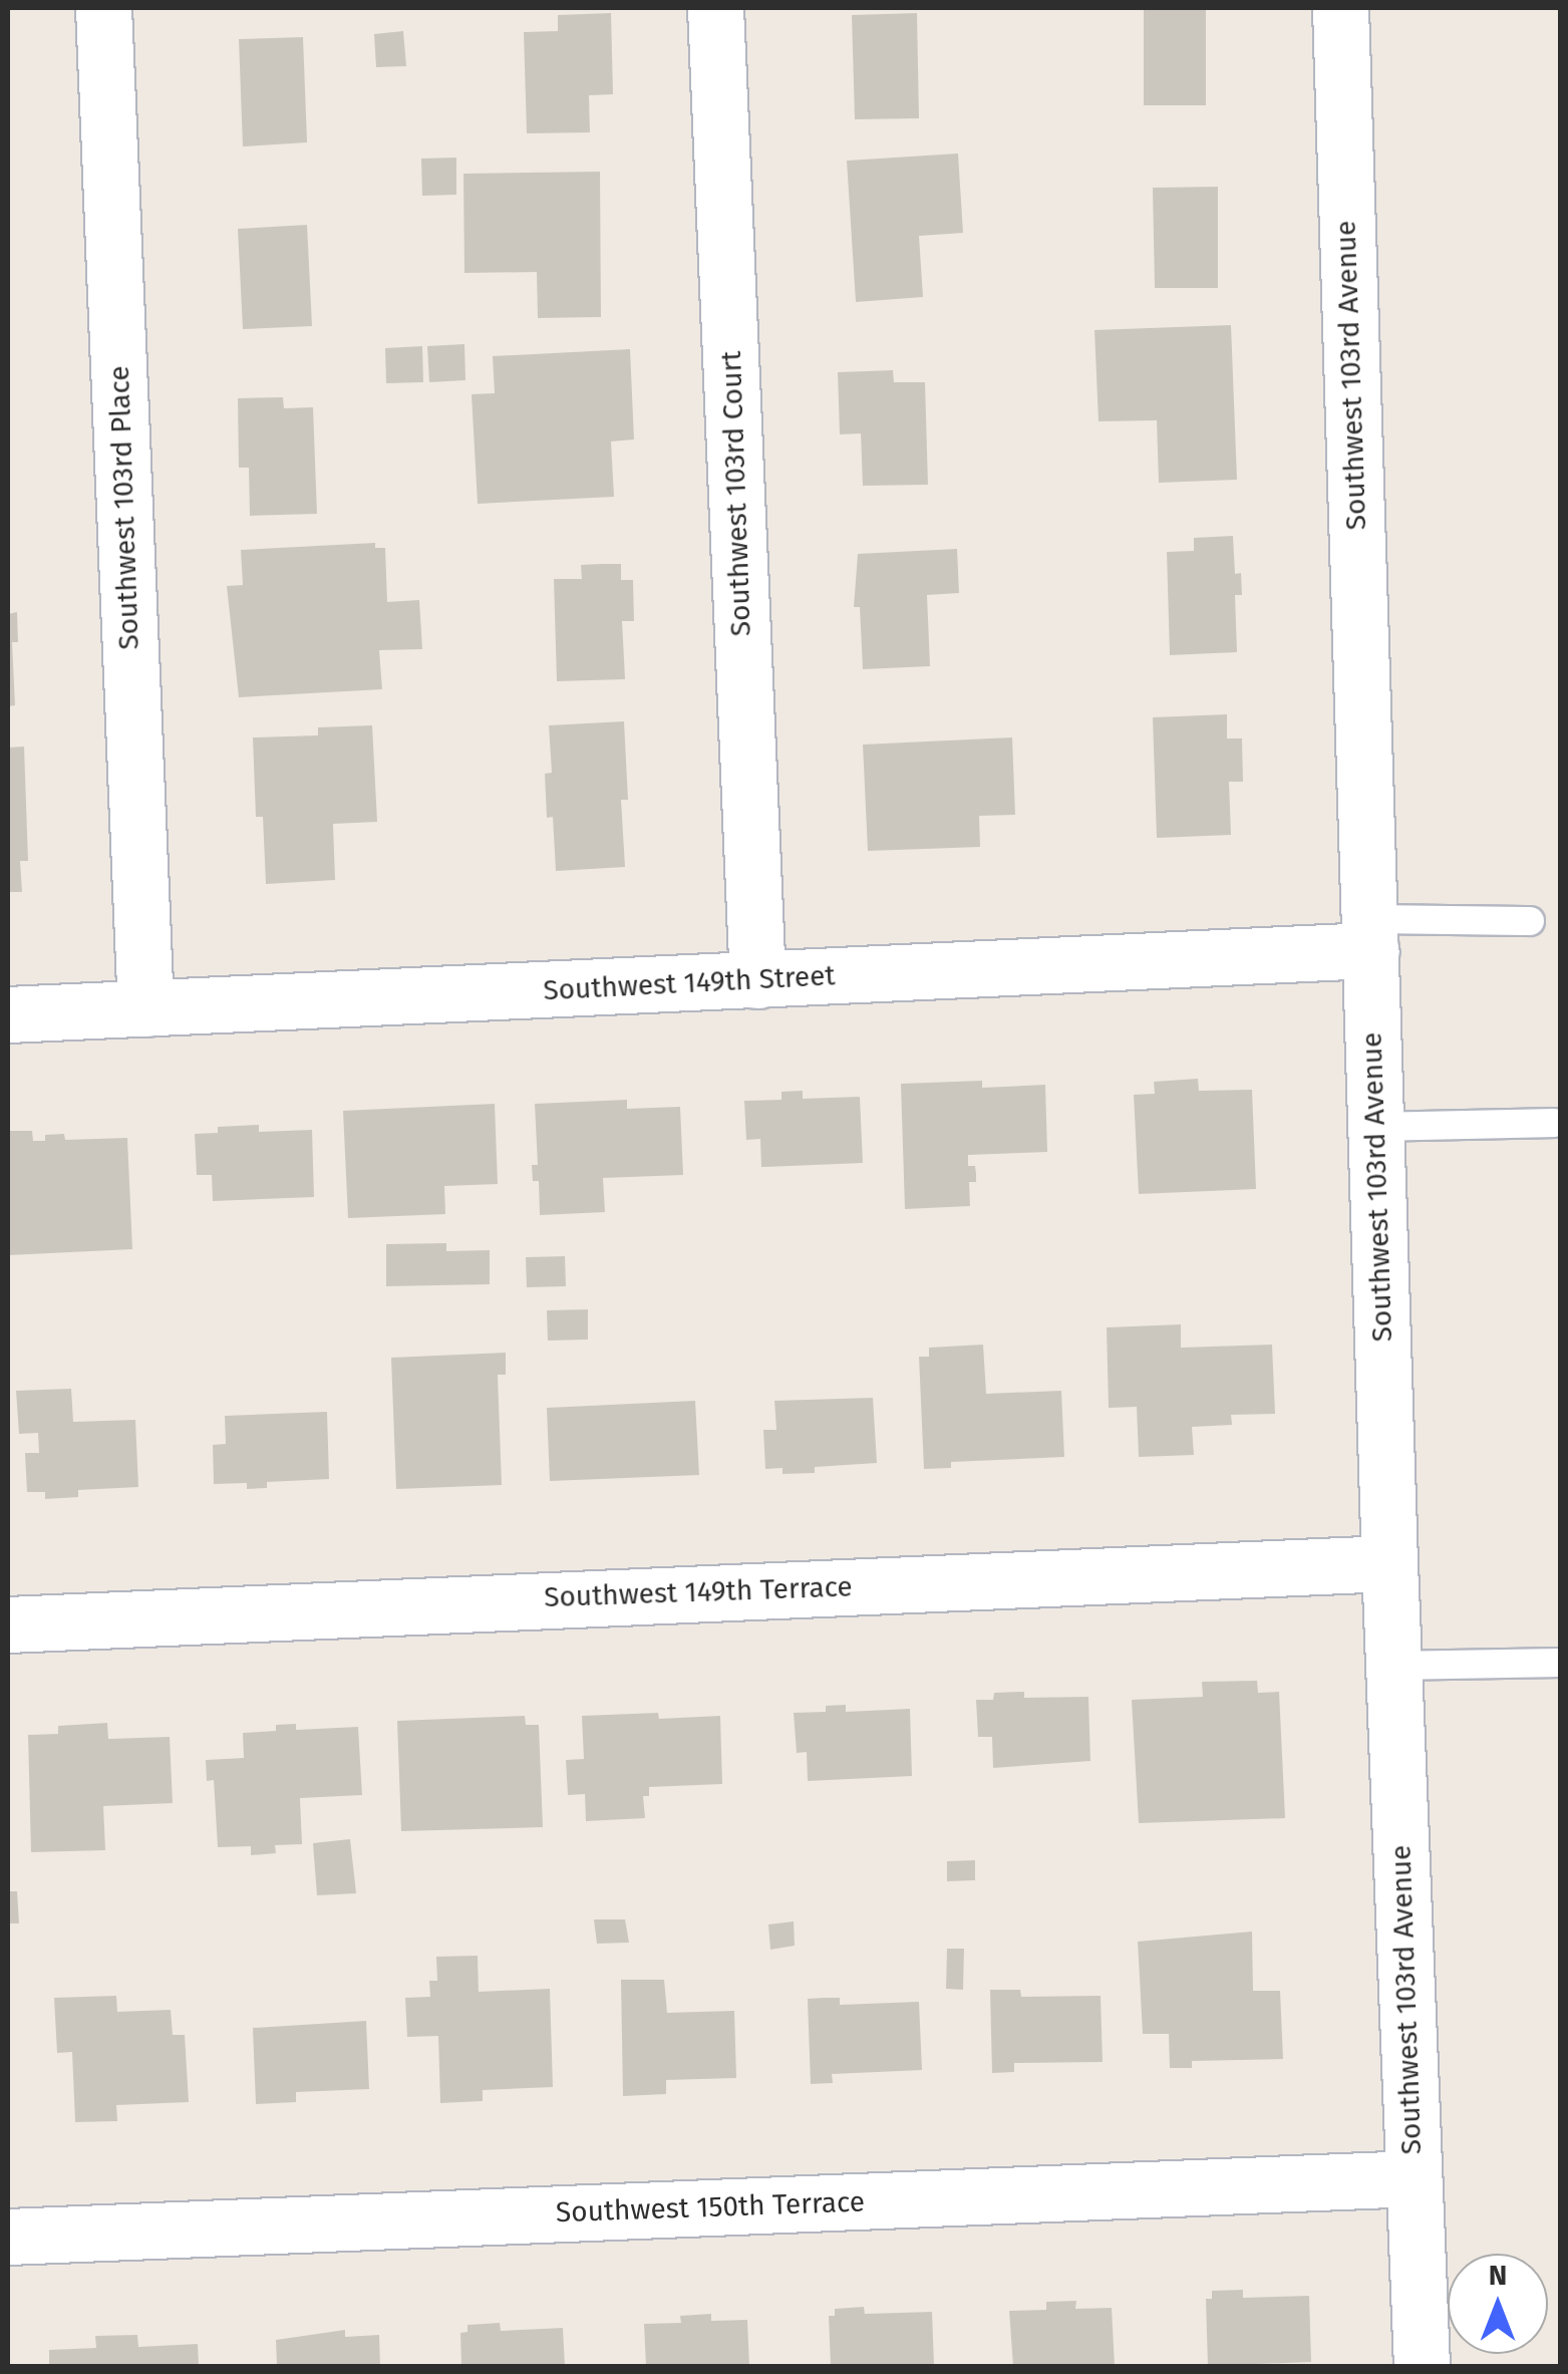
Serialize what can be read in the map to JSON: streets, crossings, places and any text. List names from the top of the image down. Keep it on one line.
{"streets":{"street":["Southwest 103rd Avenue","Southwest 103rd Court","Southwest 103rd Place","Southwest 149th Street","Southwest 149th Terrace","Southwest 150th Terrace"]},"crossings":[["Southwest 103rd Avenue","Southwest 149th Street"],["Southwest 103rd Avenue","Southwest 149th Terrace"],["Southwest 103rd Avenue","Southwest 150th Terrace"],["Southwest 103rd Court","Southwest 149th Street"],["Southwest 103rd Place","Southwest 149th Street"]],"north":"top"}
